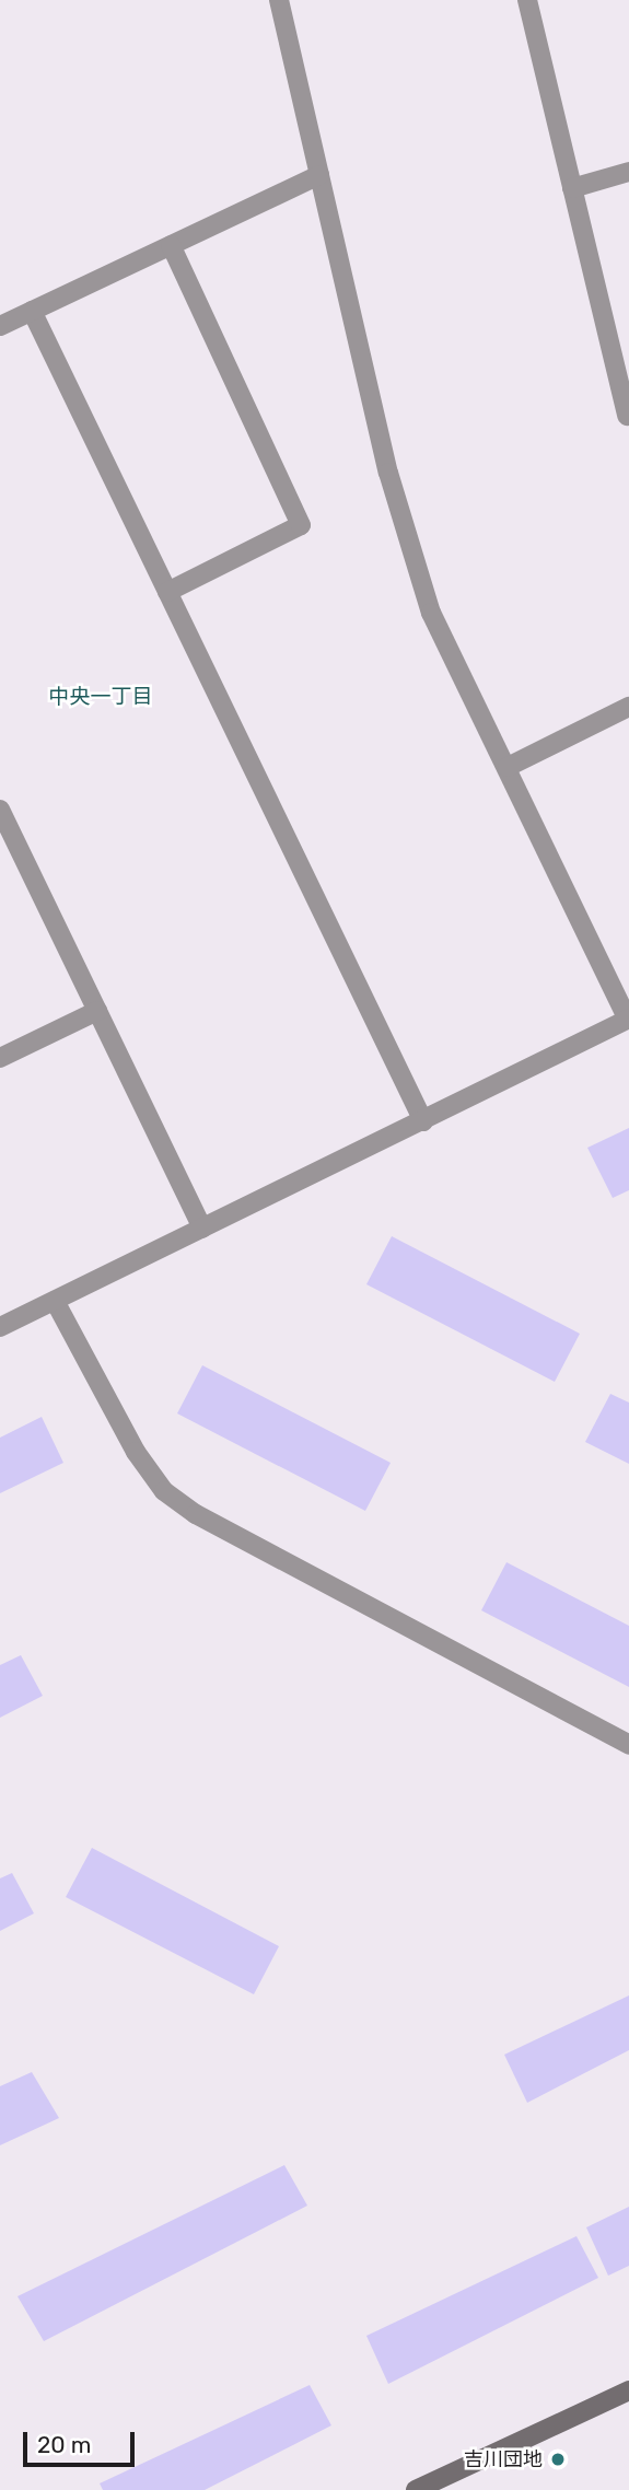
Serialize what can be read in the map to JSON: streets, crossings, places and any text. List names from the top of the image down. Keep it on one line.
{"districts":["中央一丁目"],"places":["吉川団地"],"scale_bar":"20 m"}
